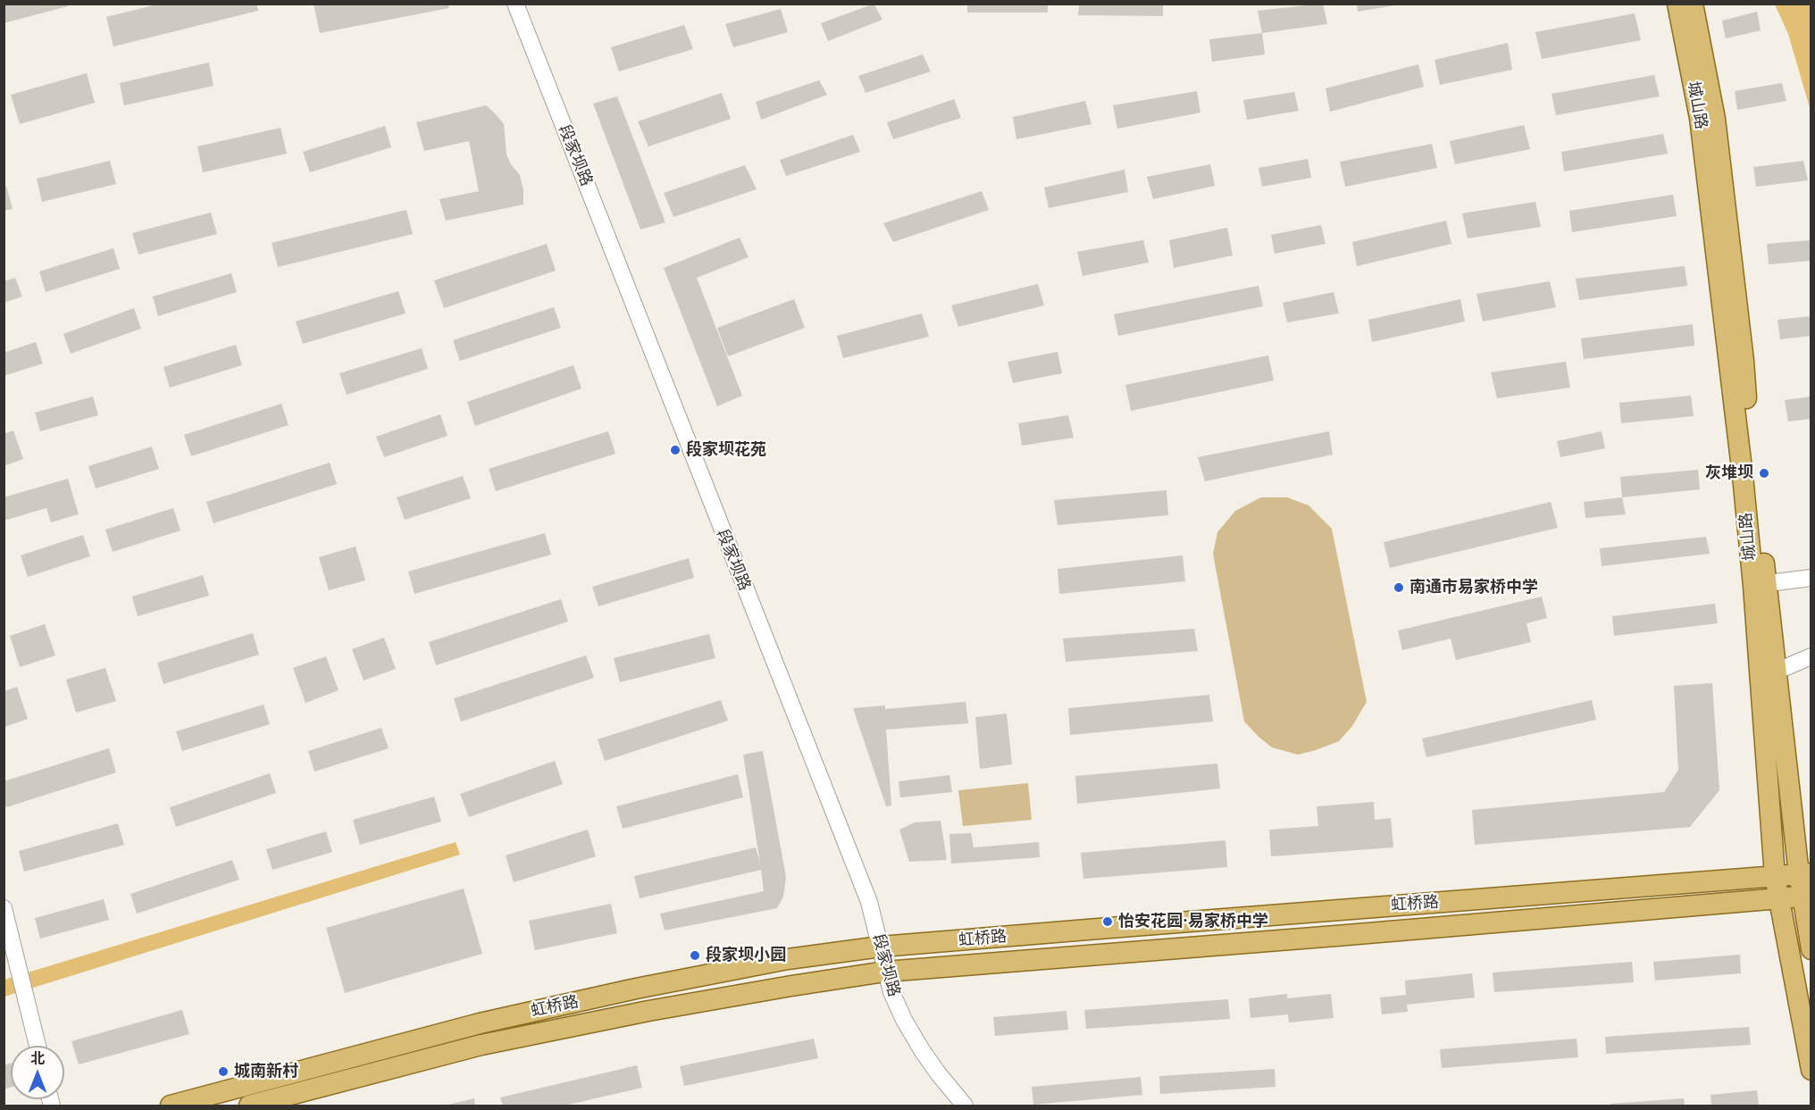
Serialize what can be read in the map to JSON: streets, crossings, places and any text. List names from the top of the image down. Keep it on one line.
{"streets":{"main road":["城山路","虹桥路"],"street":["段家坝路"]},"crossings":[["城山路","虹桥路"],["段家坝路","虹桥路"]],"places":["段家坝花苑","灰堆坝","南通市易家桥中学","怡安花园·易家桥中学","段家坝小园","城南新村"],"north":"top"}
